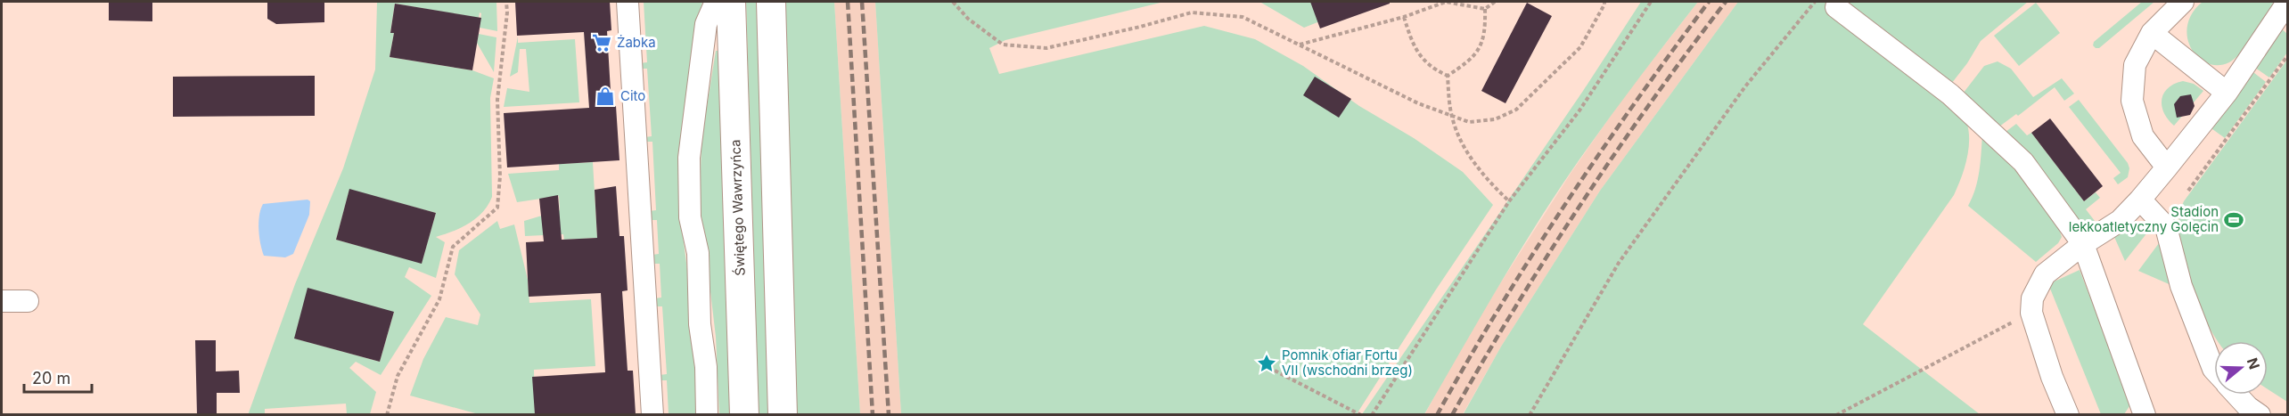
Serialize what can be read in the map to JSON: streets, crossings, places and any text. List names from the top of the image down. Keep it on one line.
{"streets":{"main road":["Świętego Wawrzyńca"]},"places":{"supermarket":["Żabka"],"shop":["Cito"],"sports":["Stadion lekkoatletyczny Golęcin"],"place":["Pomnik ofiar Fortu VII (wschodni brzeg)"]},"scale_bar":"20 m","north":"right"}
